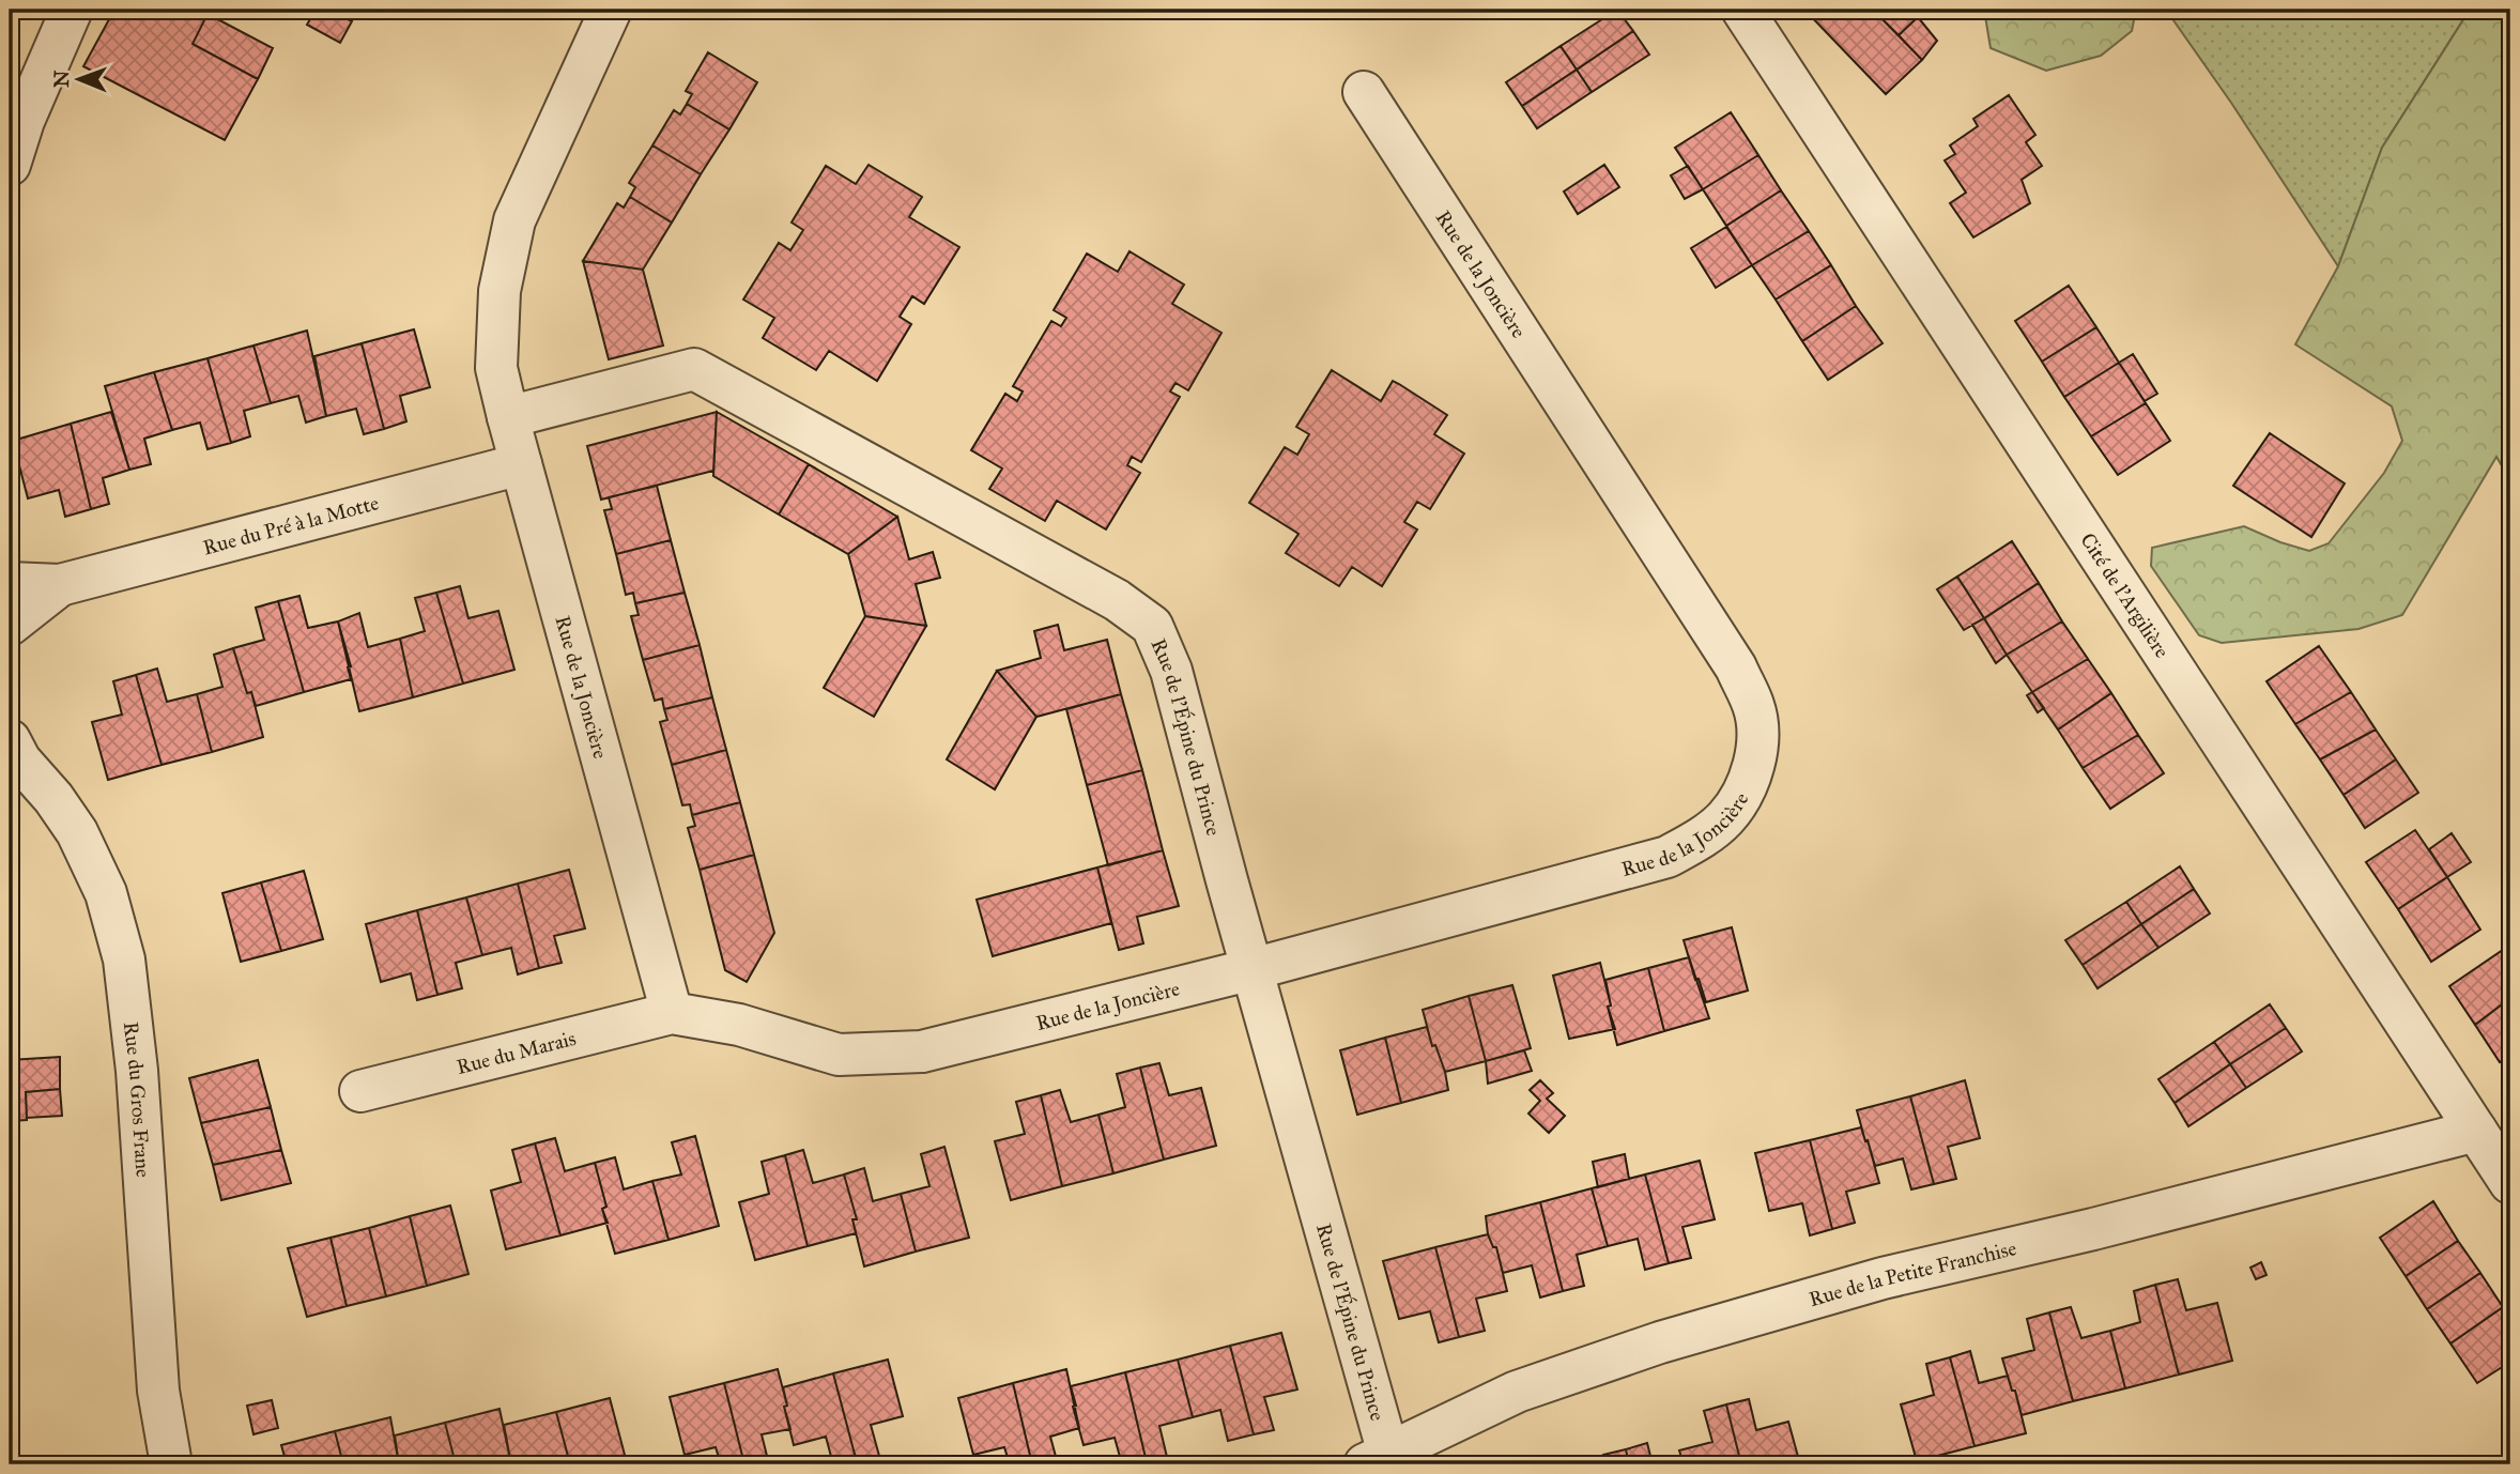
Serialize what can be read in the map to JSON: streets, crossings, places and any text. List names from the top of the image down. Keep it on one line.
{"streets":{"street":["Rue de la Joncière","Rue du Pré à la Motte","Cité de l'Argilière","Rue de l'Épine du Prince","Rue du Marais","Rue du Gros Frane","Rue de la Petite Franchise"]},"crossings":[["Rue de la Joncière","Rue du Pré à la Motte"],["Rue de la Joncière","Rue de l'Épine du Prince"],["Rue de la Joncière","Rue du Marais"],["Cité de l'Argilière","Rue de la Petite Franchise"],["Rue de l'Épine du Prince","Rue de la Petite Franchise"]],"north":"left"}
